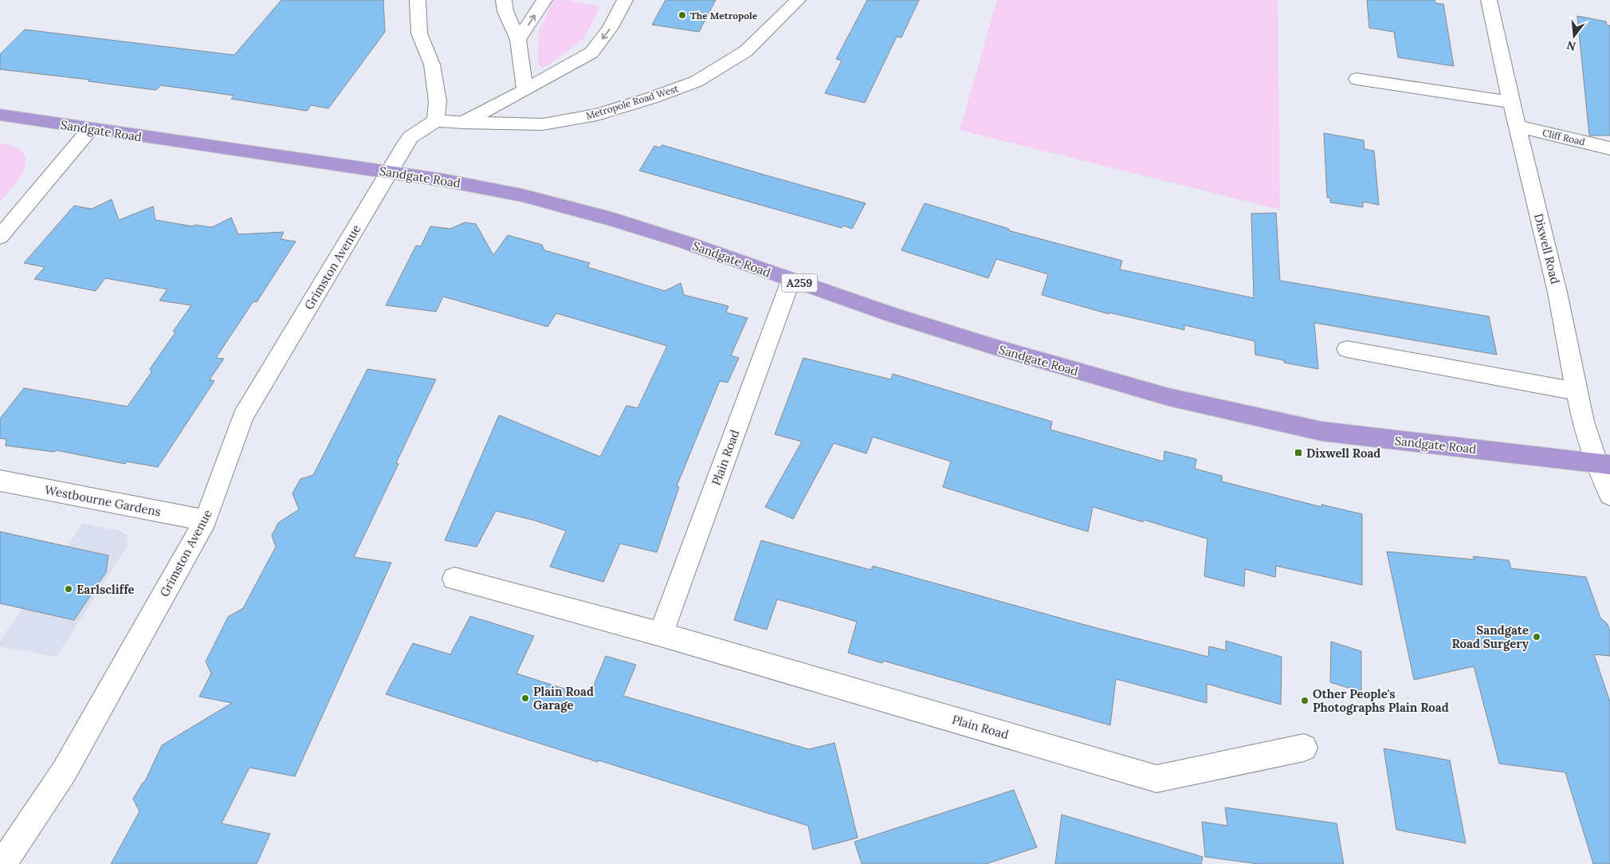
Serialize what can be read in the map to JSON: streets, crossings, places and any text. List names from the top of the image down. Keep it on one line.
{"streets":{"highway":["Sandgate Road","A259"],"street":["Metropole Road West","Cliff Road","Dixwell Road","Grimston Avenue","Plain Road","Westbourne Gardens"]},"crossings":[["Metropole Road West","Grimston Avenue"],["Sandgate Road","Dixwell Road"],["Sandgate Road","Grimston Avenue"],["Sandgate Road","Plain Road"],["Cliff Road","Dixwell Road"],["Grimston Avenue","Westbourne Gardens"]],"places":{"other":["The Metropole","Earlscliffe","Sandgate Road Surgery","Plain Road Garage","Other People's Photographs Plain Road"],"transit":["Dixwell Road"]},"north":"bottom"}
